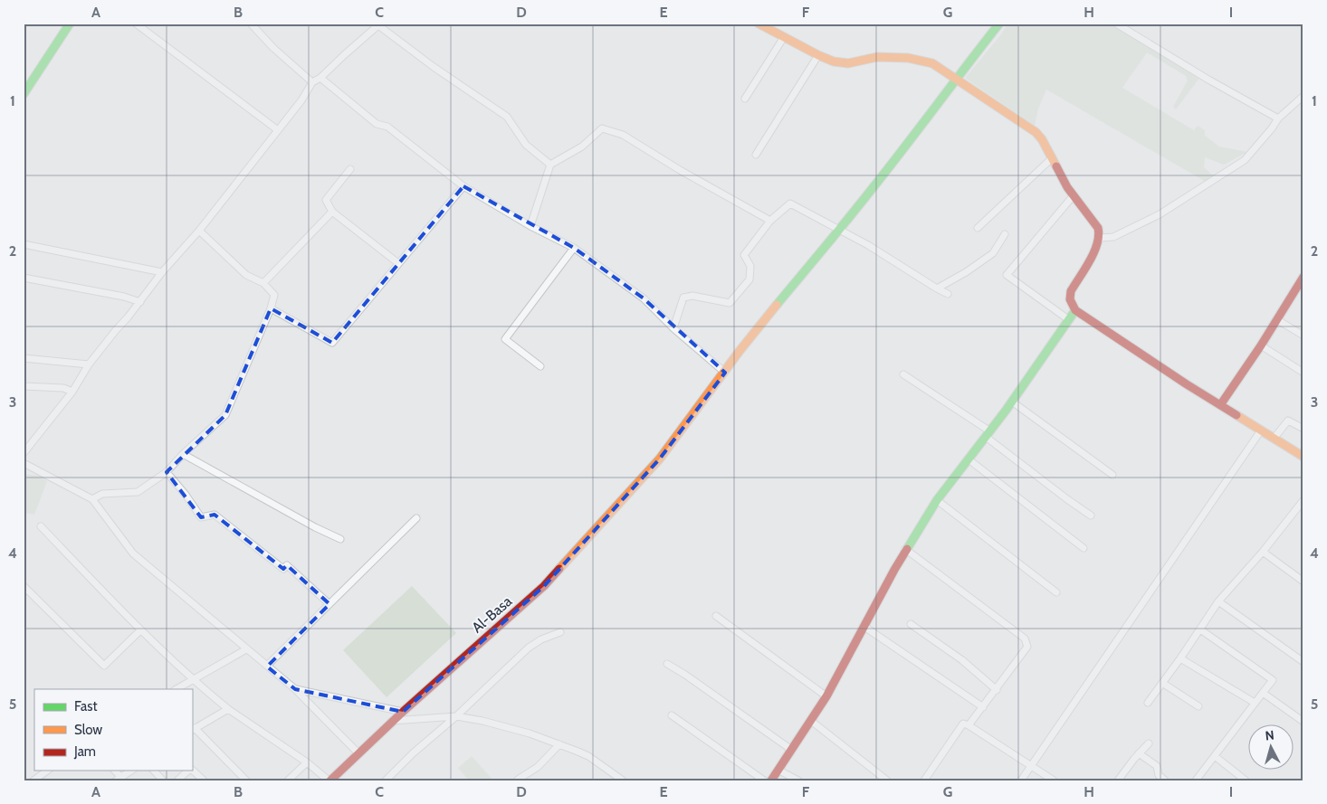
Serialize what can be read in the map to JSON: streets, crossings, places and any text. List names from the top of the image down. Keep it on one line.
{"streets":{"street":["Al-Basa"]},"legend":["Fast","Slow","Jam"],"north":"top","grid":{"columns":["A","B","C","D","E","F","G","H","I"],"rows":["1","2","3","4","5"]}}
